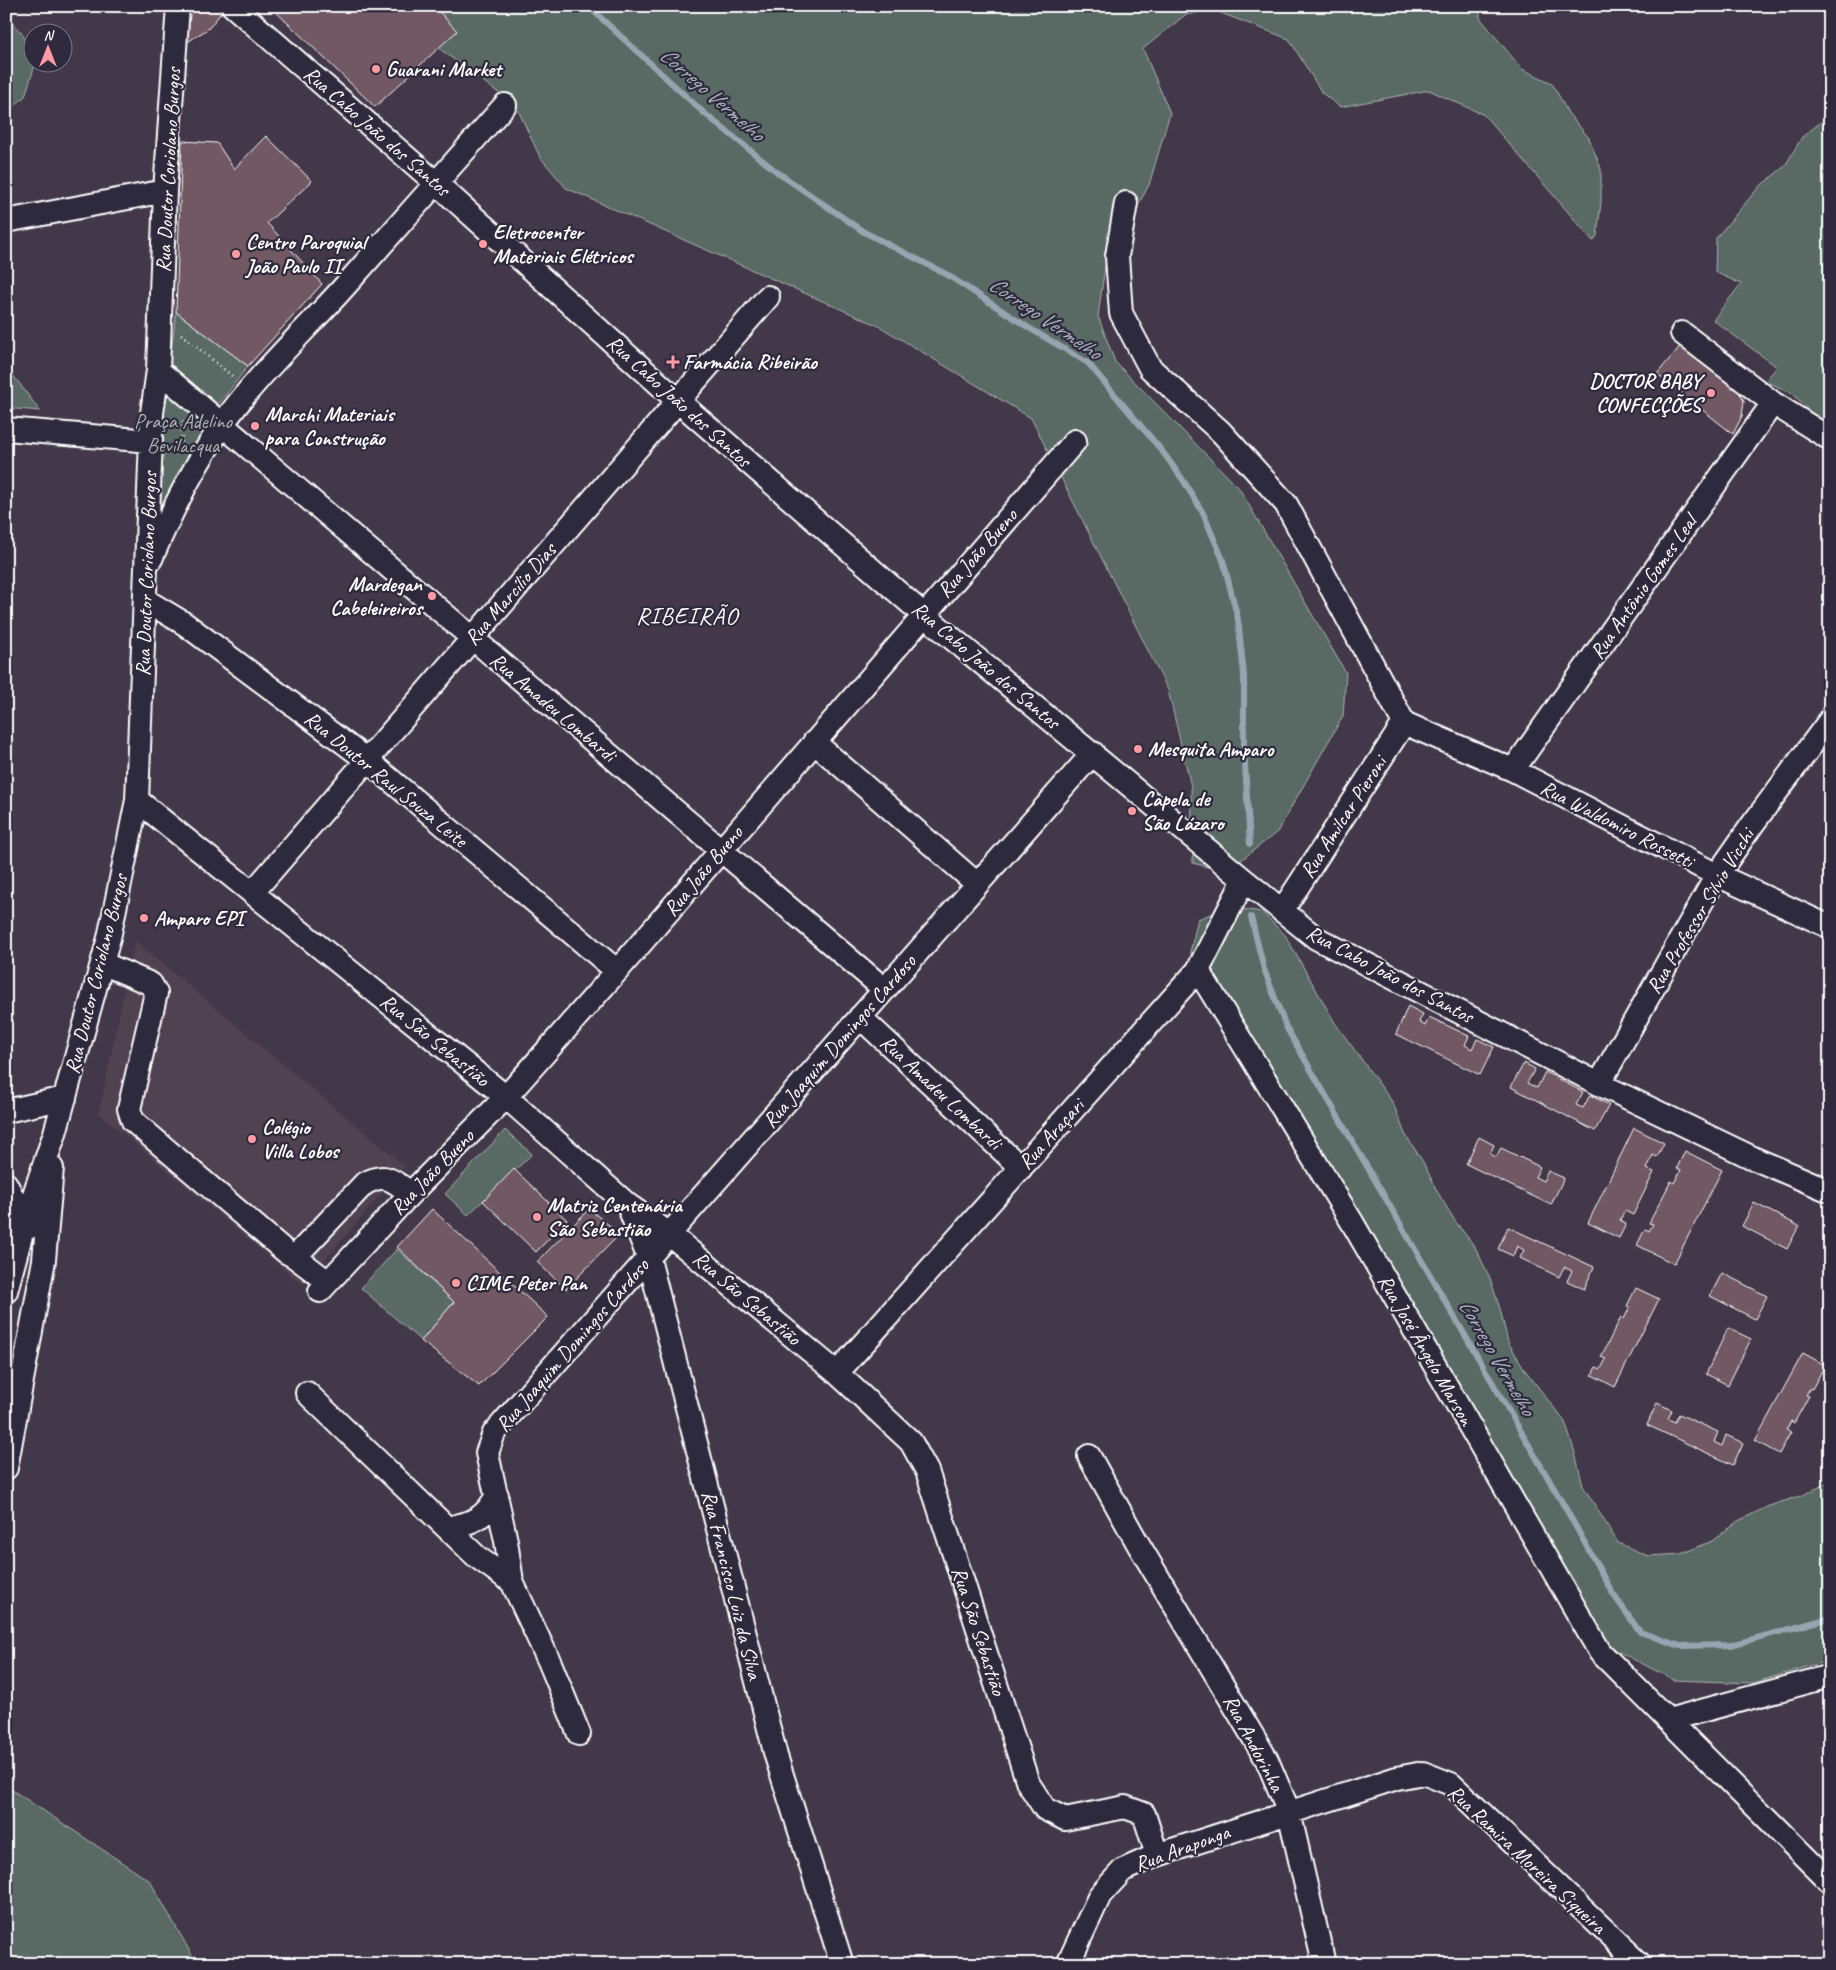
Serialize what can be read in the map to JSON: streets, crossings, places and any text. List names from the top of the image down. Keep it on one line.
{"streets":{"street":["Rua Cabo João dos Santos","Rua Doutor Coriolano Burgos","Rua João Bueno","Rua Antônio Gomes Leal","Rua Marcílio Dias","Rua Amadeu Lombardi","Rua Doutor Raul Souza Leite","Rua Amilcar Pieroni","Rua Waldomiro Rossetti","Rua Professor Silvio Vicchi","Rua São Sebastião","Rua Joaquim Domingos Cardoso","Rua Araçari","Rua José Ângelo Marson","Rua Francisco Luiz da Silva","Rua Andorinha","Rua Araponga","Rua Ramira Moreira Siqueira"]},"crossings":[["Rua Cabo João dos Santos","Rua João Bueno"],["Rua Cabo João dos Santos","Rua Marcílio Dias"],["Rua Cabo João dos Santos","Rua Amilcar Pieroni"],["Rua Cabo João dos Santos","Rua Professor Silvio Vicchi"],["Rua Cabo João dos Santos","Rua Joaquim Domingos Cardoso"],["Rua Cabo João dos Santos","Rua Araçari"],["Rua Doutor Coriolano Burgos","Rua Doutor Raul Souza Leite"],["Rua Doutor Coriolano Burgos","Rua São Sebastião"],["Rua João Bueno","Rua Amadeu Lombardi"],["Rua João Bueno","Rua Doutor Raul Souza Leite"],["Rua João Bueno","Rua São Sebastião"],["Rua Antônio Gomes Leal","Rua Waldomiro Rossetti"],["Rua Marcílio Dias","Rua Amadeu Lombardi"],["Rua Marcílio Dias","Rua Doutor Raul Souza Leite"],["Rua Marcílio Dias","Rua São Sebastião"],["Rua Amadeu Lombardi","Rua Joaquim Domingos Cardoso"],["Rua Amadeu Lombardi","Rua Araçari"],["Rua Amilcar Pieroni","Rua Waldomiro Rossetti"],["Rua Waldomiro Rossetti","Rua Professor Silvio Vicchi"],["Rua São Sebastião","Rua Joaquim Domingos Cardoso"],["Rua São Sebastião","Rua Araçari"],["Rua São Sebastião","Rua Francisco Luiz da Silva"],["Rua São Sebastião","Rua Araponga"],["Rua Joaquim Domingos Cardoso","Rua Francisco Luiz da Silva"],["Rua Araçari","Rua José Ângelo Marson"],["Rua Andorinha","Rua Araponga"],["Rua Andorinha","Rua Ramira Moreira Siqueira"],["Rua Araponga","Rua Ramira Moreira Siqueira"]],"districts":["RIBEIRÃO"],"water":["Corrego Vermelho"],"parks":["Praça Adelino Bevilacqua"],"places":{"other":["Guarani Market","Eletrocenter Materiais Elétricos","Centro Paroquial João Paulo II","DOCTOR BABY CONFECÇÕES","Marchi Materiais para Construção","Mardegan Cabeleireiros","Mesquita Amparo","Capela de São Lázaro","Amparo EPI","Colégio Villa Lobos","Matriz Centenária São Sebastião","CIME Peter Pan"],"health":["Farmácia Ribeirão"]},"north":"top"}
